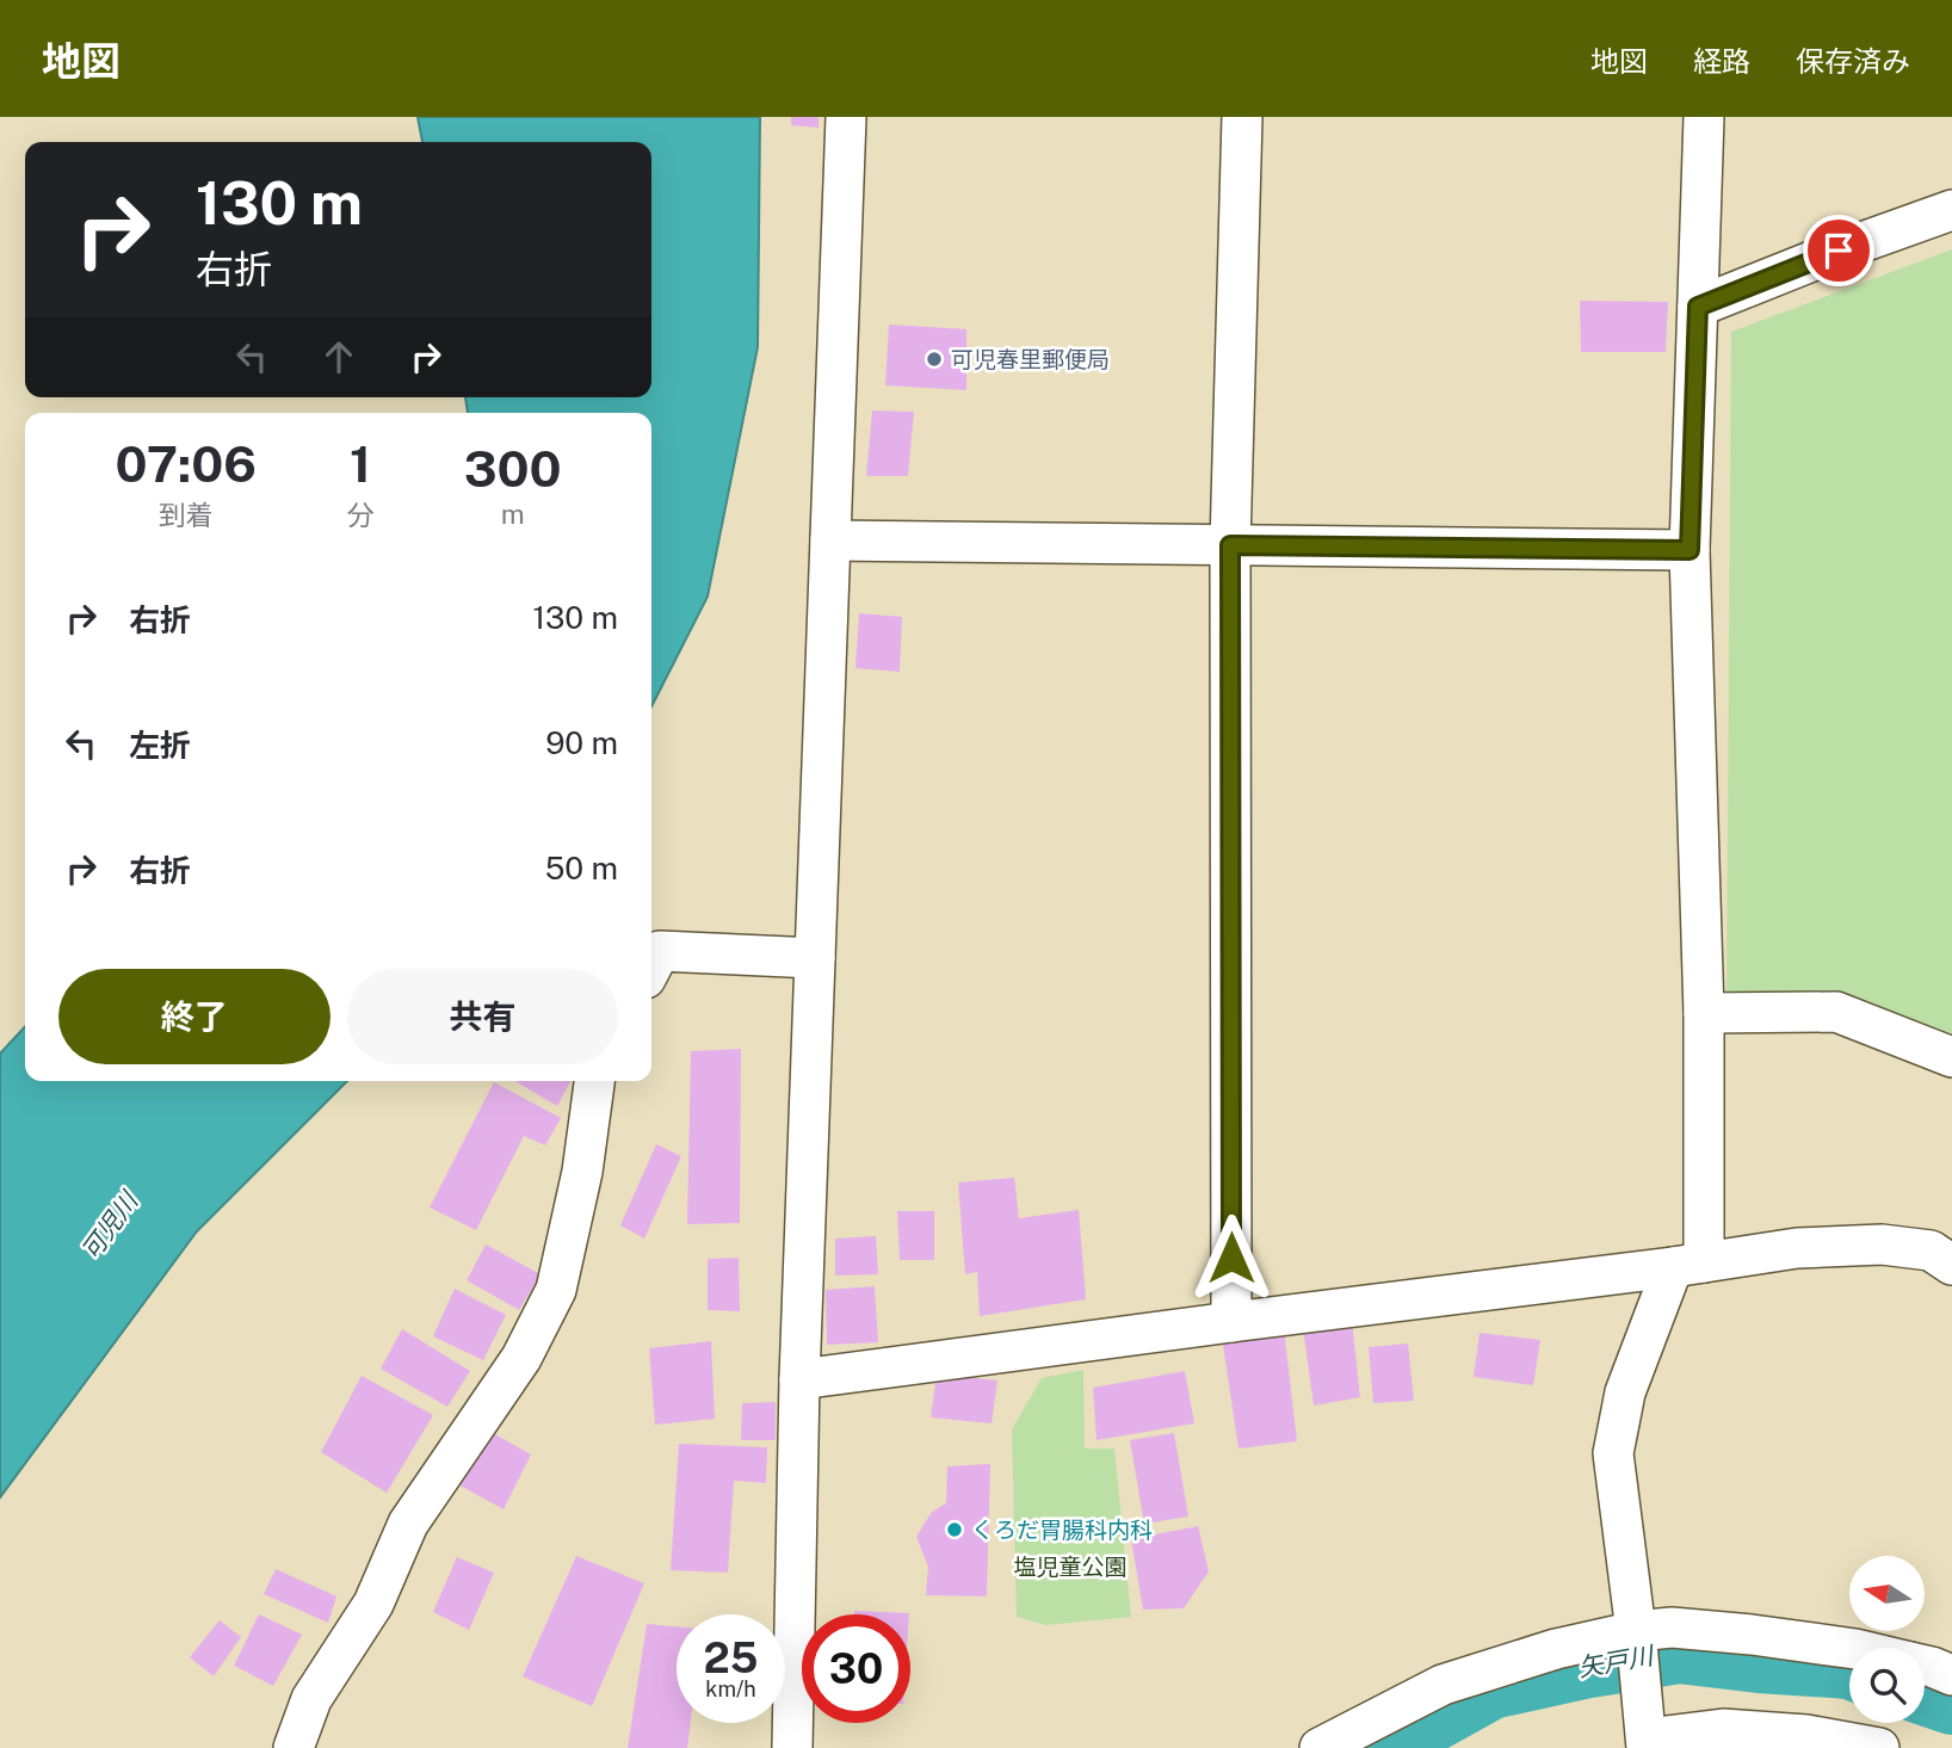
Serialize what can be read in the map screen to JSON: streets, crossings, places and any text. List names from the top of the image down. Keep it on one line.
{"water":["可児川","矢戸川"],"parks":["塩児童公園"],"places":["可児春里郵便局","くろだ胃腸科内科"],"north":"left","page":{"header":"地図","nav":["地図","経路","保存済み"],"turn":["130 m","右折"],"eta":["07:06","到着","1","分","300","m"],"list":[{"name":"右折","value":"130 m"},{"name":"左折","value":"90 m"},{"name":"右折","value":"50 m"}],"buttons":["終了","共有"],"speed":"25 km/h","limit":"30"}}
